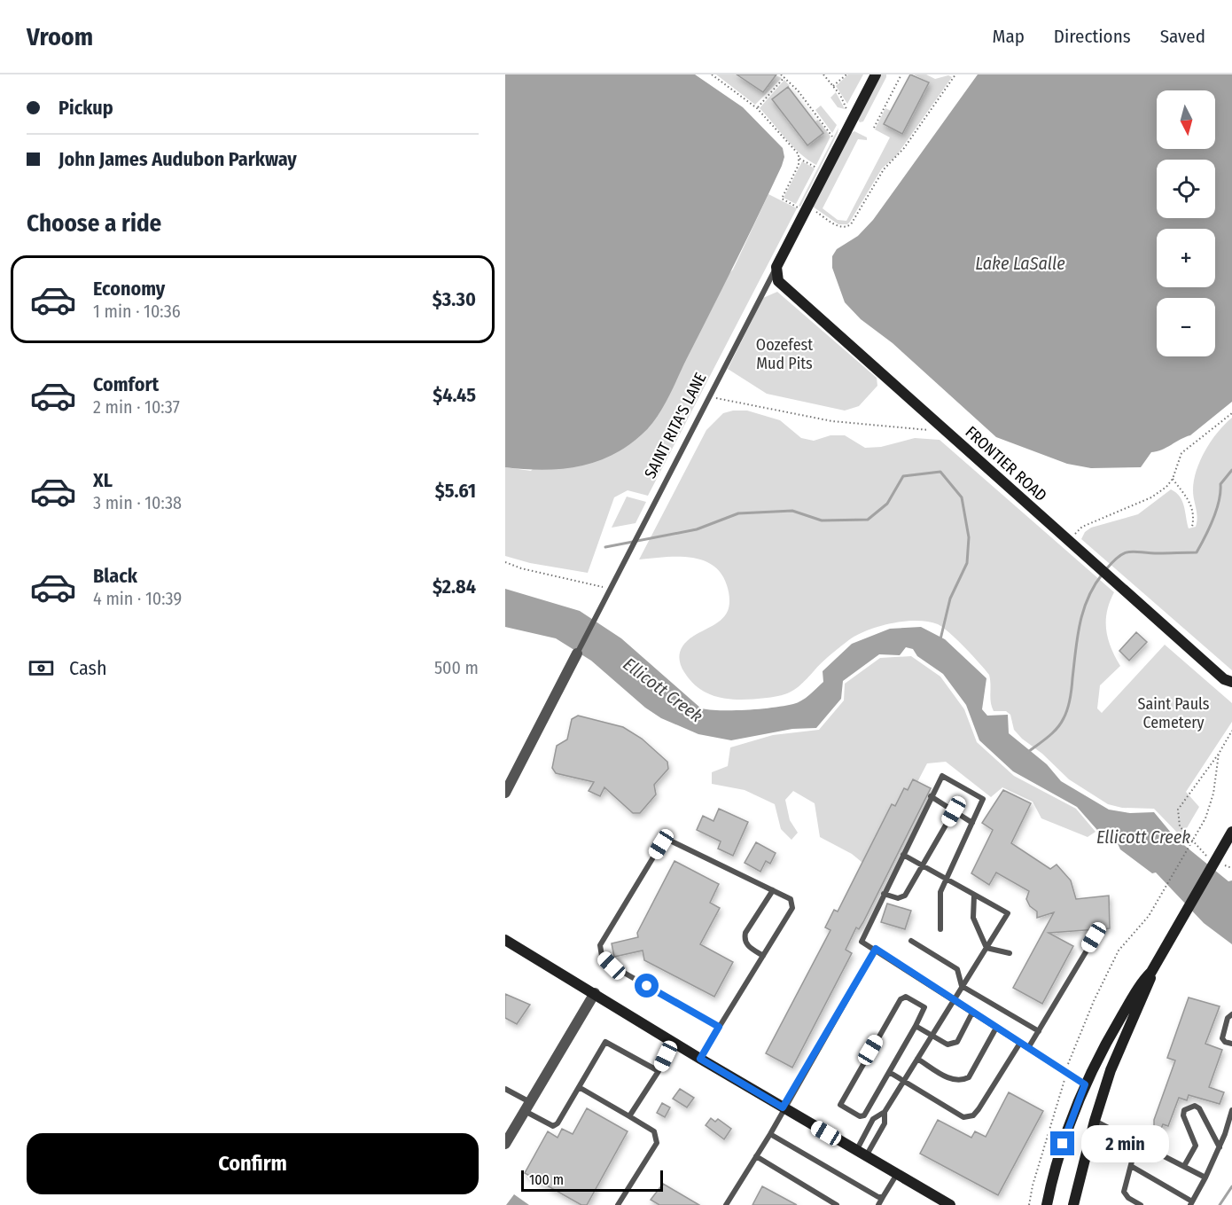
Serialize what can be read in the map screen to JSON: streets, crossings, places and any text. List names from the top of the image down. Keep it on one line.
{"streets":{"street":["SAINT RITA'S LANE","FRONTIER ROAD"]},"crossings":[["SAINT RITA'S LANE","FRONTIER ROAD"]],"water":["Lake LaSalle","Ellicott Creek"],"parks":["Oozefest Mud Pits","Saint Pauls Cemetery"],"scale_bar":"100 m","north":"bottom","page":{"header":"Vroom","nav":["Map","Directions","Saved"],"banner":["Pickup","John James Audubon Parkway"],"map_buttons":["+","−"],"heading":"Choose a ride","list":[{"name":"Economy","note":"1 min · 10:36","value":"$3.30"},{"name":"Comfort","note":"2 min · 10:37","value":"$4.45"},{"name":"XL","note":"3 min · 10:38","value":"$5.61"},{"name":"Black","note":"4 min · 10:39","value":"$2.84"}],"pay":["Cash","500 m"],"buttons":"Confirm","bubble":"2 min","scale":"100 m"}}
